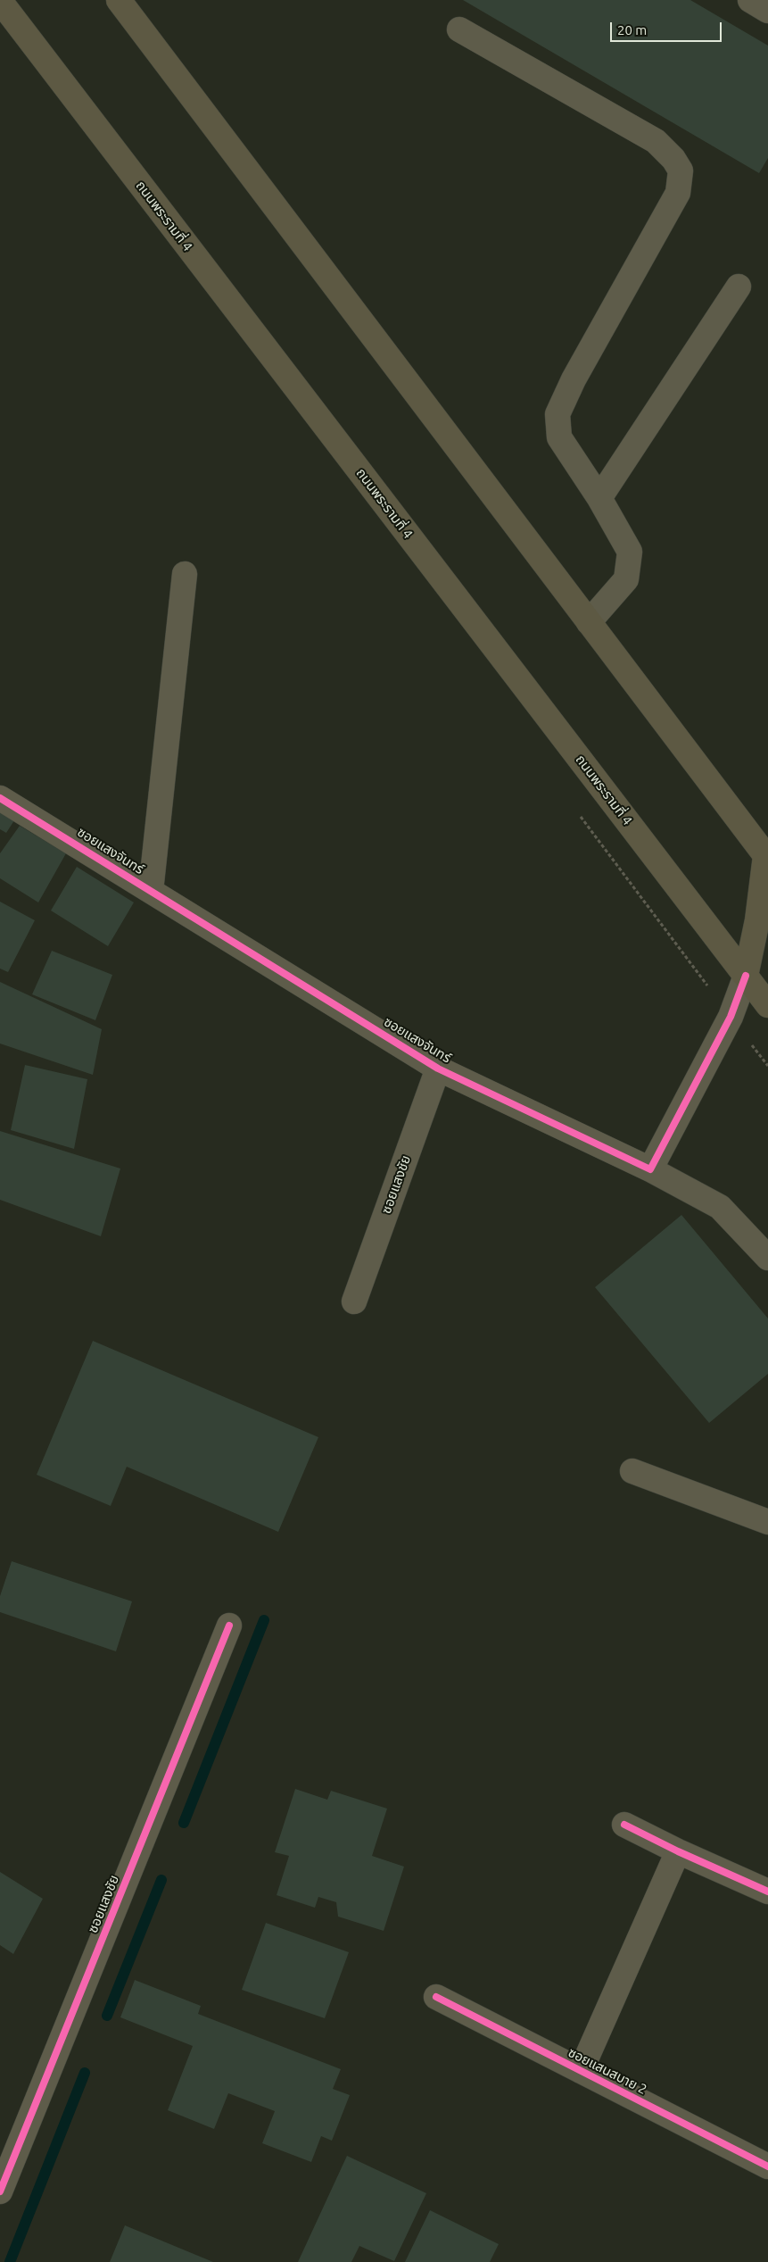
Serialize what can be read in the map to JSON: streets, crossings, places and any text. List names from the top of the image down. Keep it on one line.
{"streets":{"main road":["ถนนพระรามที่ 4"],"street":["ซอยแสงจันทร์","ซอยแสงชัย","ซอยแสนสบาย 2"]},"crossings":[["ซอยแสงจันทร์","ซอยแสงชัย"]],"scale_bar":"20 m"}
